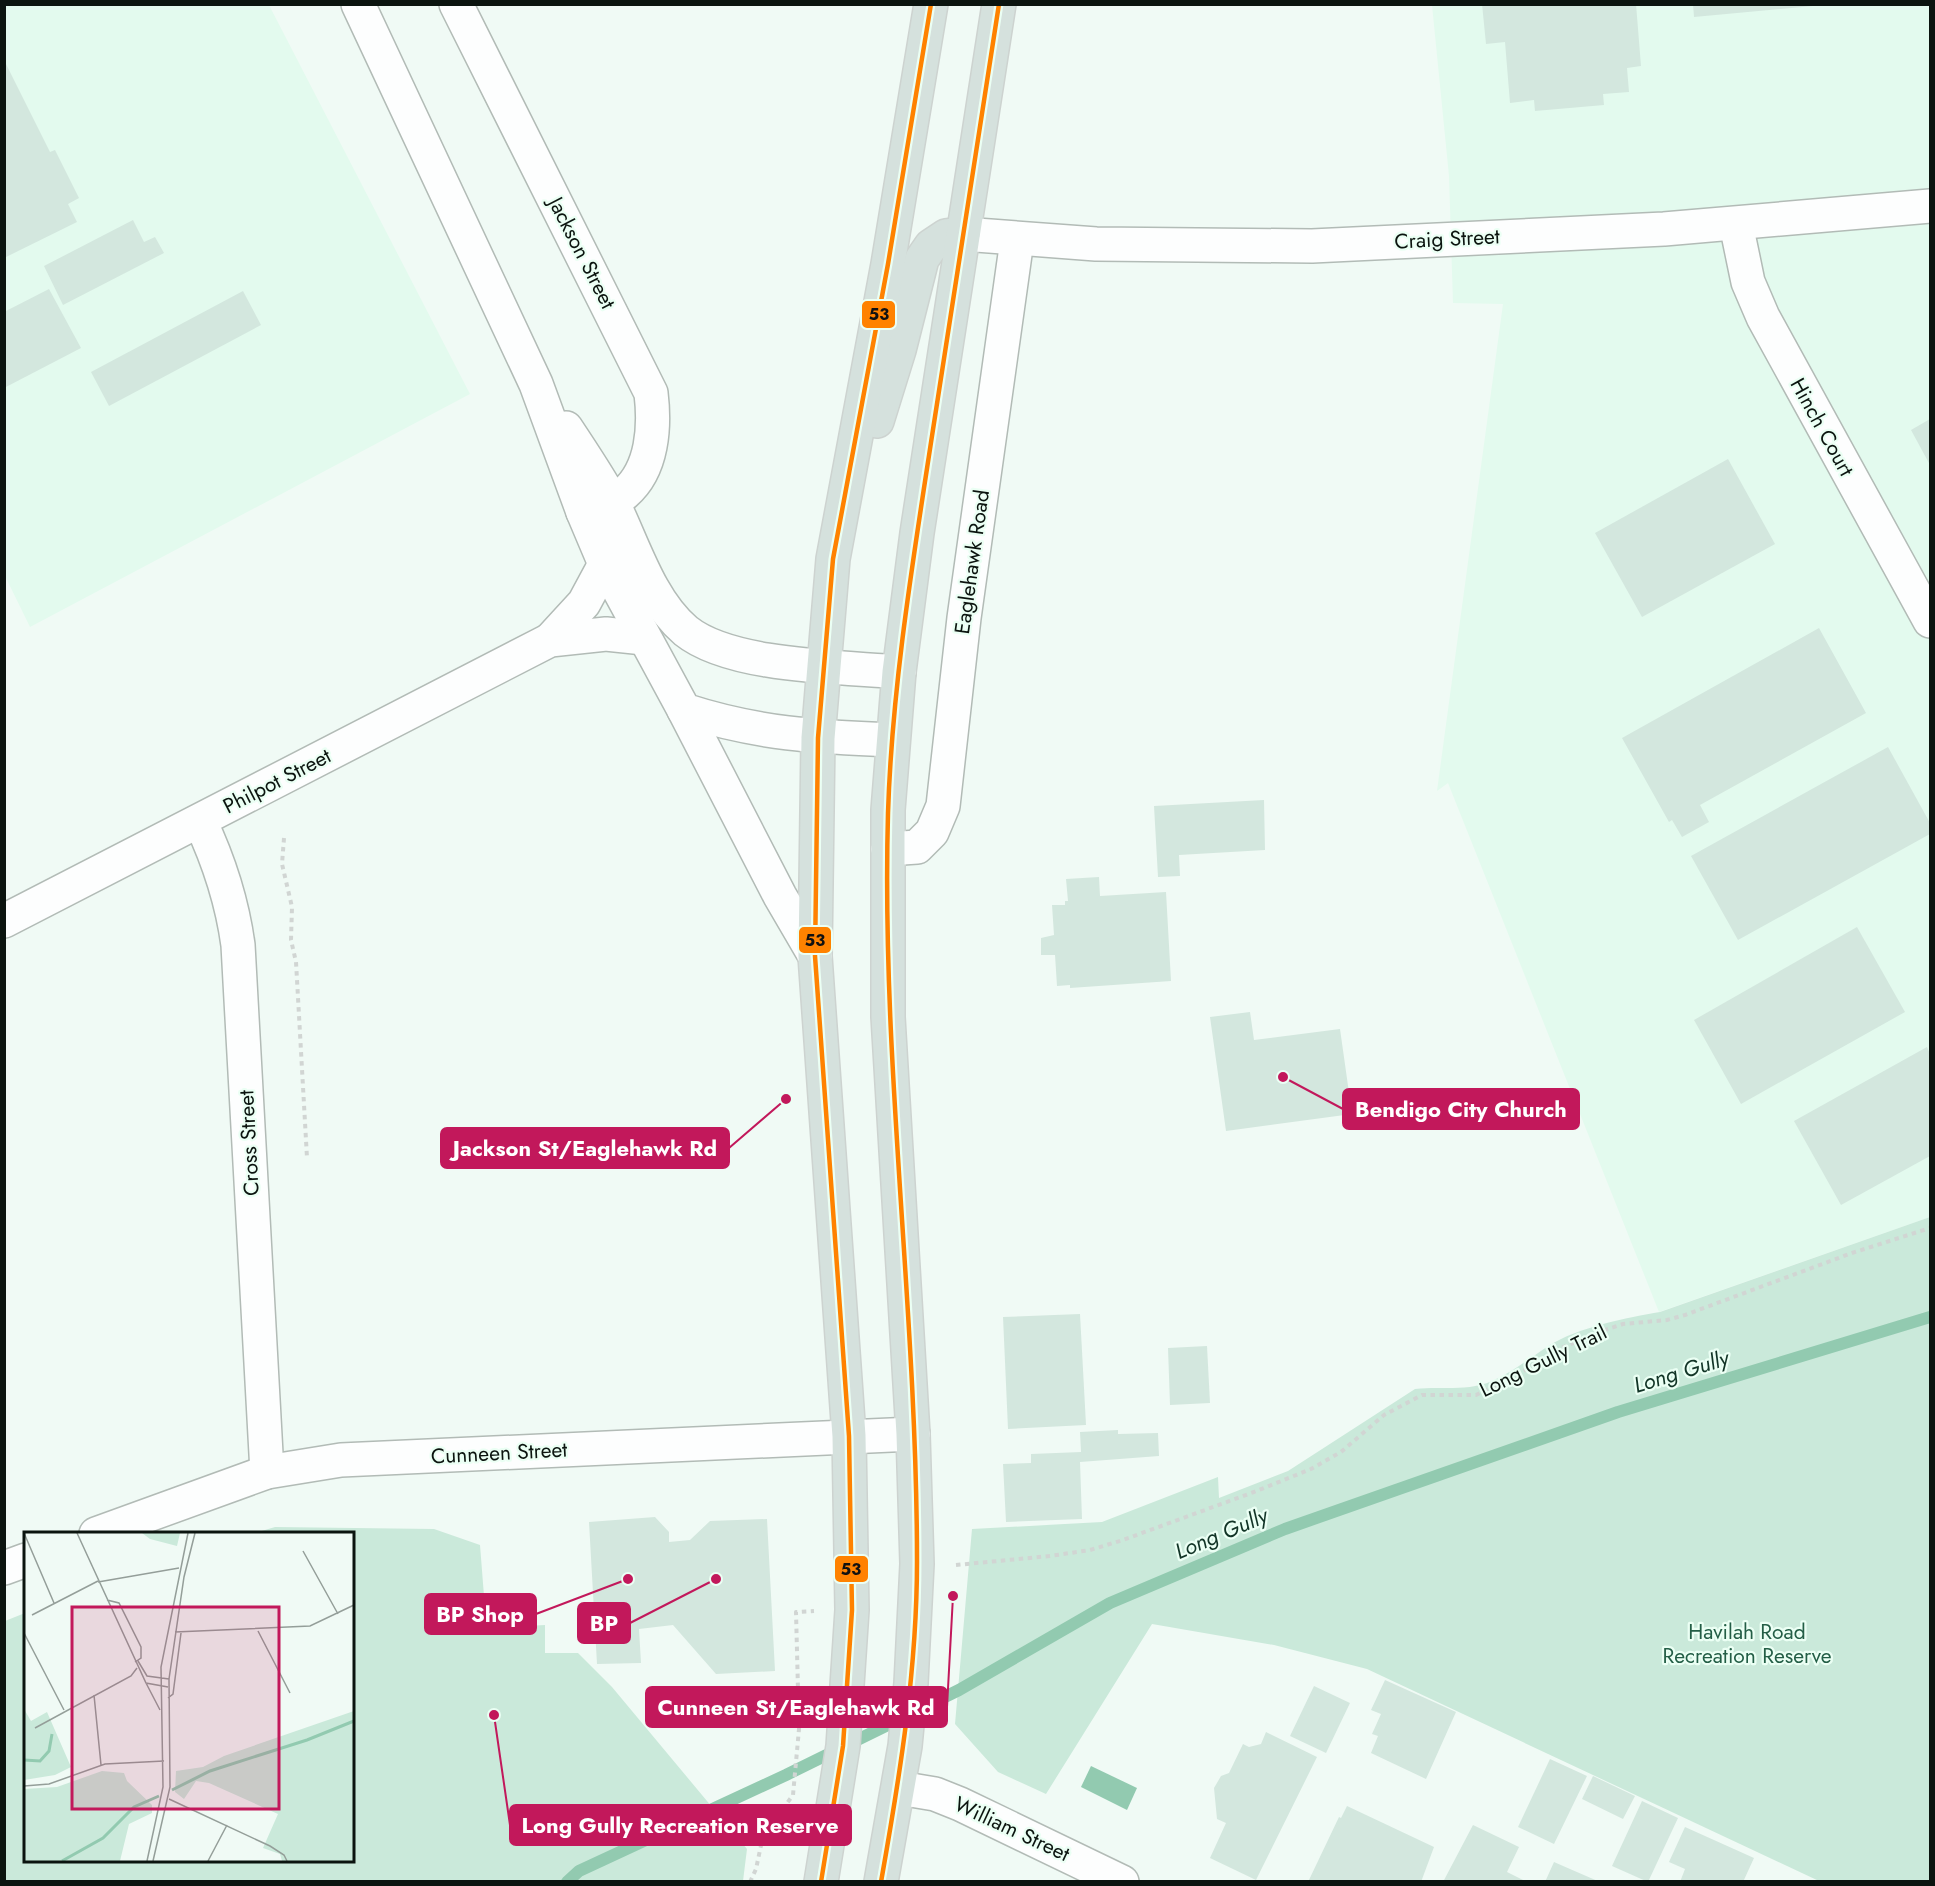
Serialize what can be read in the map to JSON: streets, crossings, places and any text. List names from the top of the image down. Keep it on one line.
{"streets":{"street":["Craig Street","Jackson Street","Hinch Court","Eaglehawk Road","Philpot Street","Cross Street","Cunneen Street","William Street"],"path":["Long Gully Trail"]},"crossings":[["Craig Street","Hinch Court"],["Craig Street","Eaglehawk Road"],["Philpot Street","Cross Street"],["Cross Street","Cunneen Street"]],"water":["Long Gully"],"parks":["Havilah Road Recreation Reserve"],"places":["Bendigo City Church","Jackson St/Eaglehawk Rd","BP Shop","BP","Cunneen St/Eaglehawk Rd","Long Gully Recreation Reserve"],"lines":["transit line 53"]}
